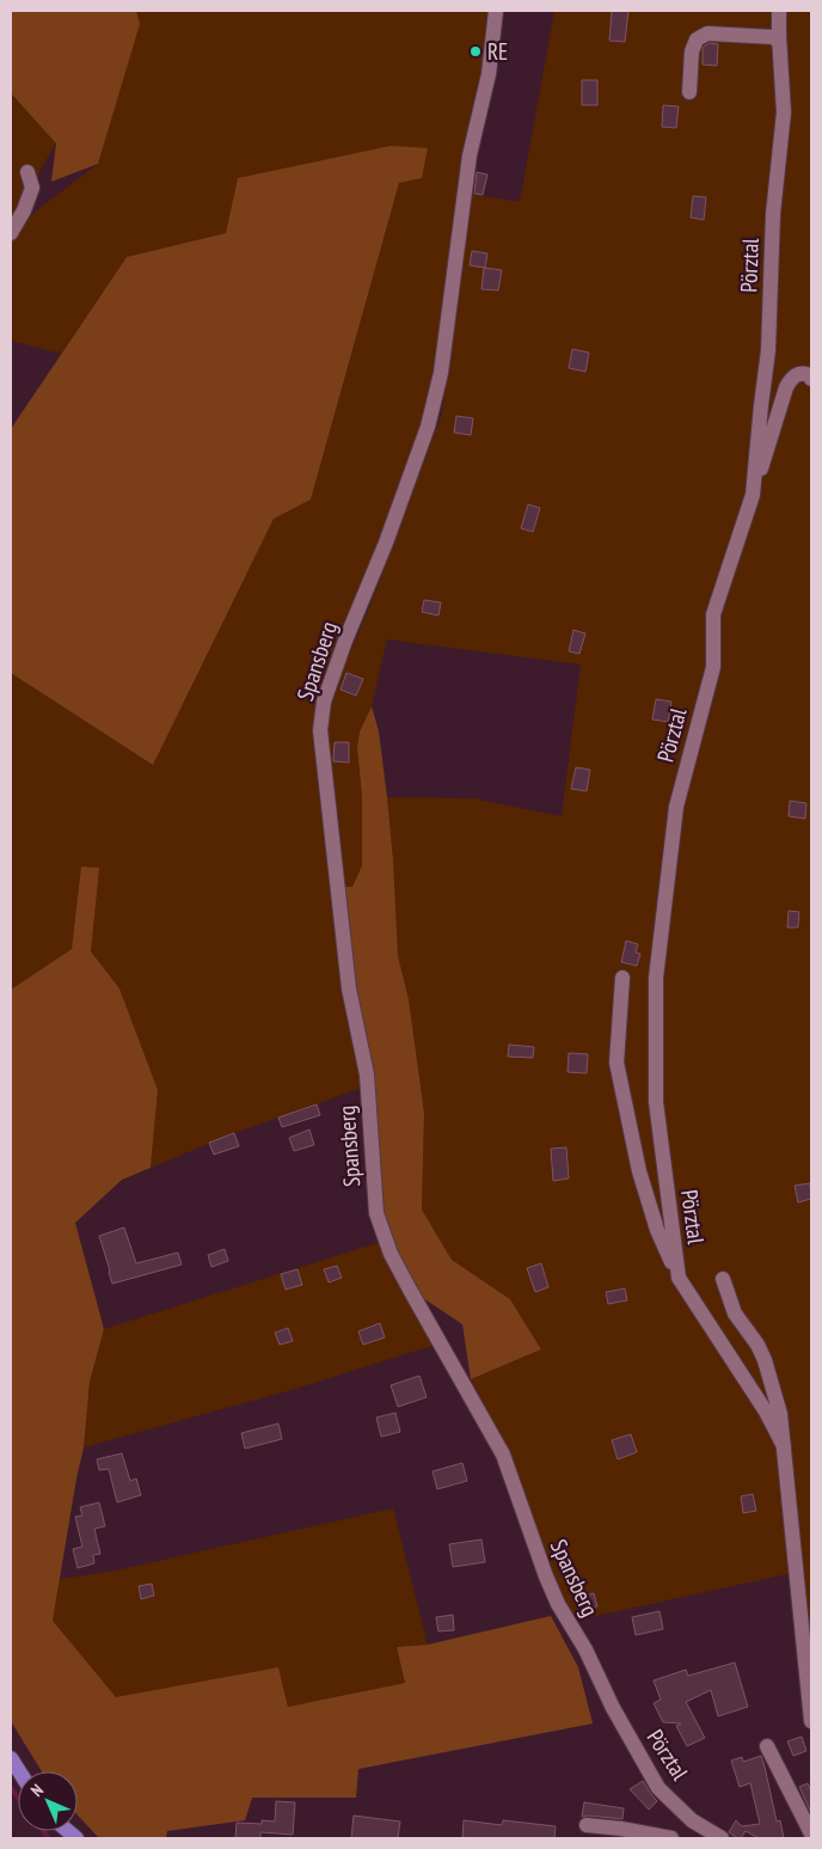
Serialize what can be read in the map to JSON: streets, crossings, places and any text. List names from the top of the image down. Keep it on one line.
{"streets":{"street":["Pörztal","Spansberg"]},"crossings":[["Pörztal","Spansberg"]],"places":["RE"],"north":"top left"}
